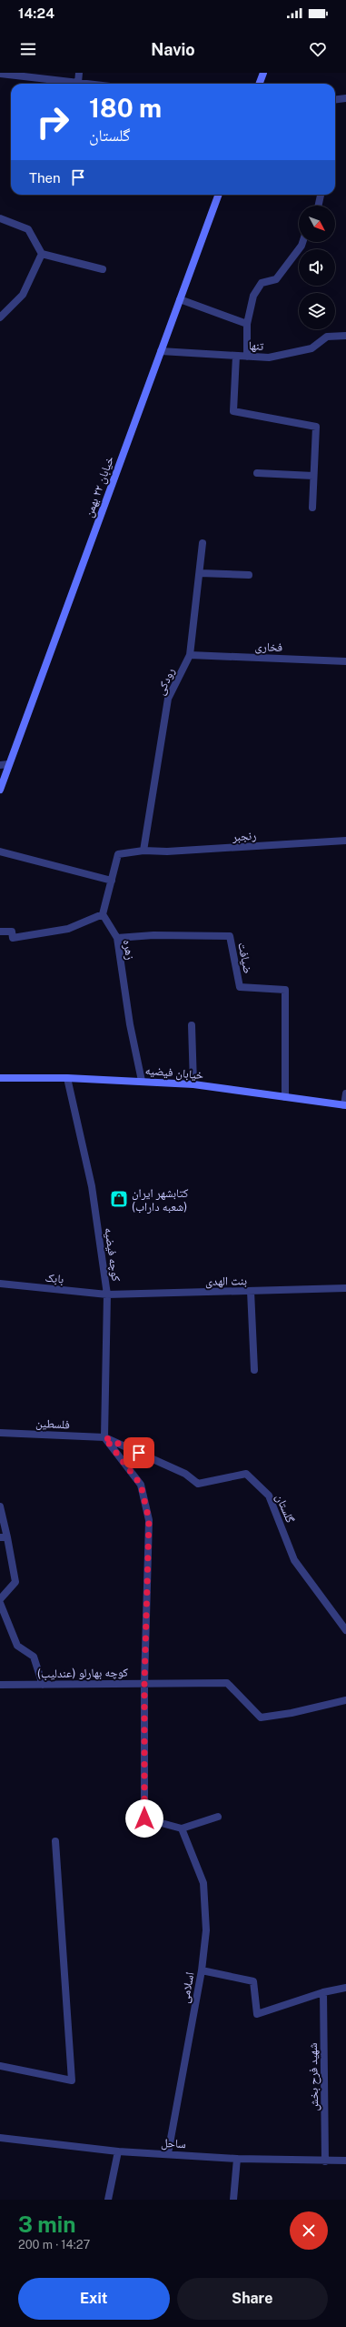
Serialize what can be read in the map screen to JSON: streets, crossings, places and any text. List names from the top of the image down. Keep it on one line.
{"streets":{"main road":["خیابان ۲۲ بهمن","خیابان فیضیه"],"street":["تنها","فخاری","رودکی","رنجبر","زهره","ضیافت","کوچه فیضیه","بابک","بنت الهدی","فلسطین","گلستان","کوچه بهارلو (عندلیب)","اسلامی","شهيد فرح بخش","ساحل"]},"crossings":[["تنها","خیابان ۲۲ بهمن"],["فخاری","رودکی"],["رودکی","رنجبر"],["زهره","ضیافت"],["زهره","خیابان فیضیه"],["ضیافت","خیابان فیضیه"],["خیابان فیضیه","کوچه فیضیه"],["کوچه فیضیه","بابک"],["کوچه فیضیه","بنت الهدی"],["کوچه فیضیه","فلسطین"],["کوچه فیضیه","گلستان"],["بابک","بنت الهدی"],["فلسطین","گلستان"],["اسلامی","ساحل"],["شهيد فرح بخش","ساحل"]],"places":{"shop":["کتابشهر ایران (شعبه داراب)"]},"north":"bottom right","page":{"status":"14:24","header":"Navio","turn":["180 m","گلستان"],"then":"Then","heading":["3 min","200 m · 14:27"],"buttons":["Exit","Share"]}}
